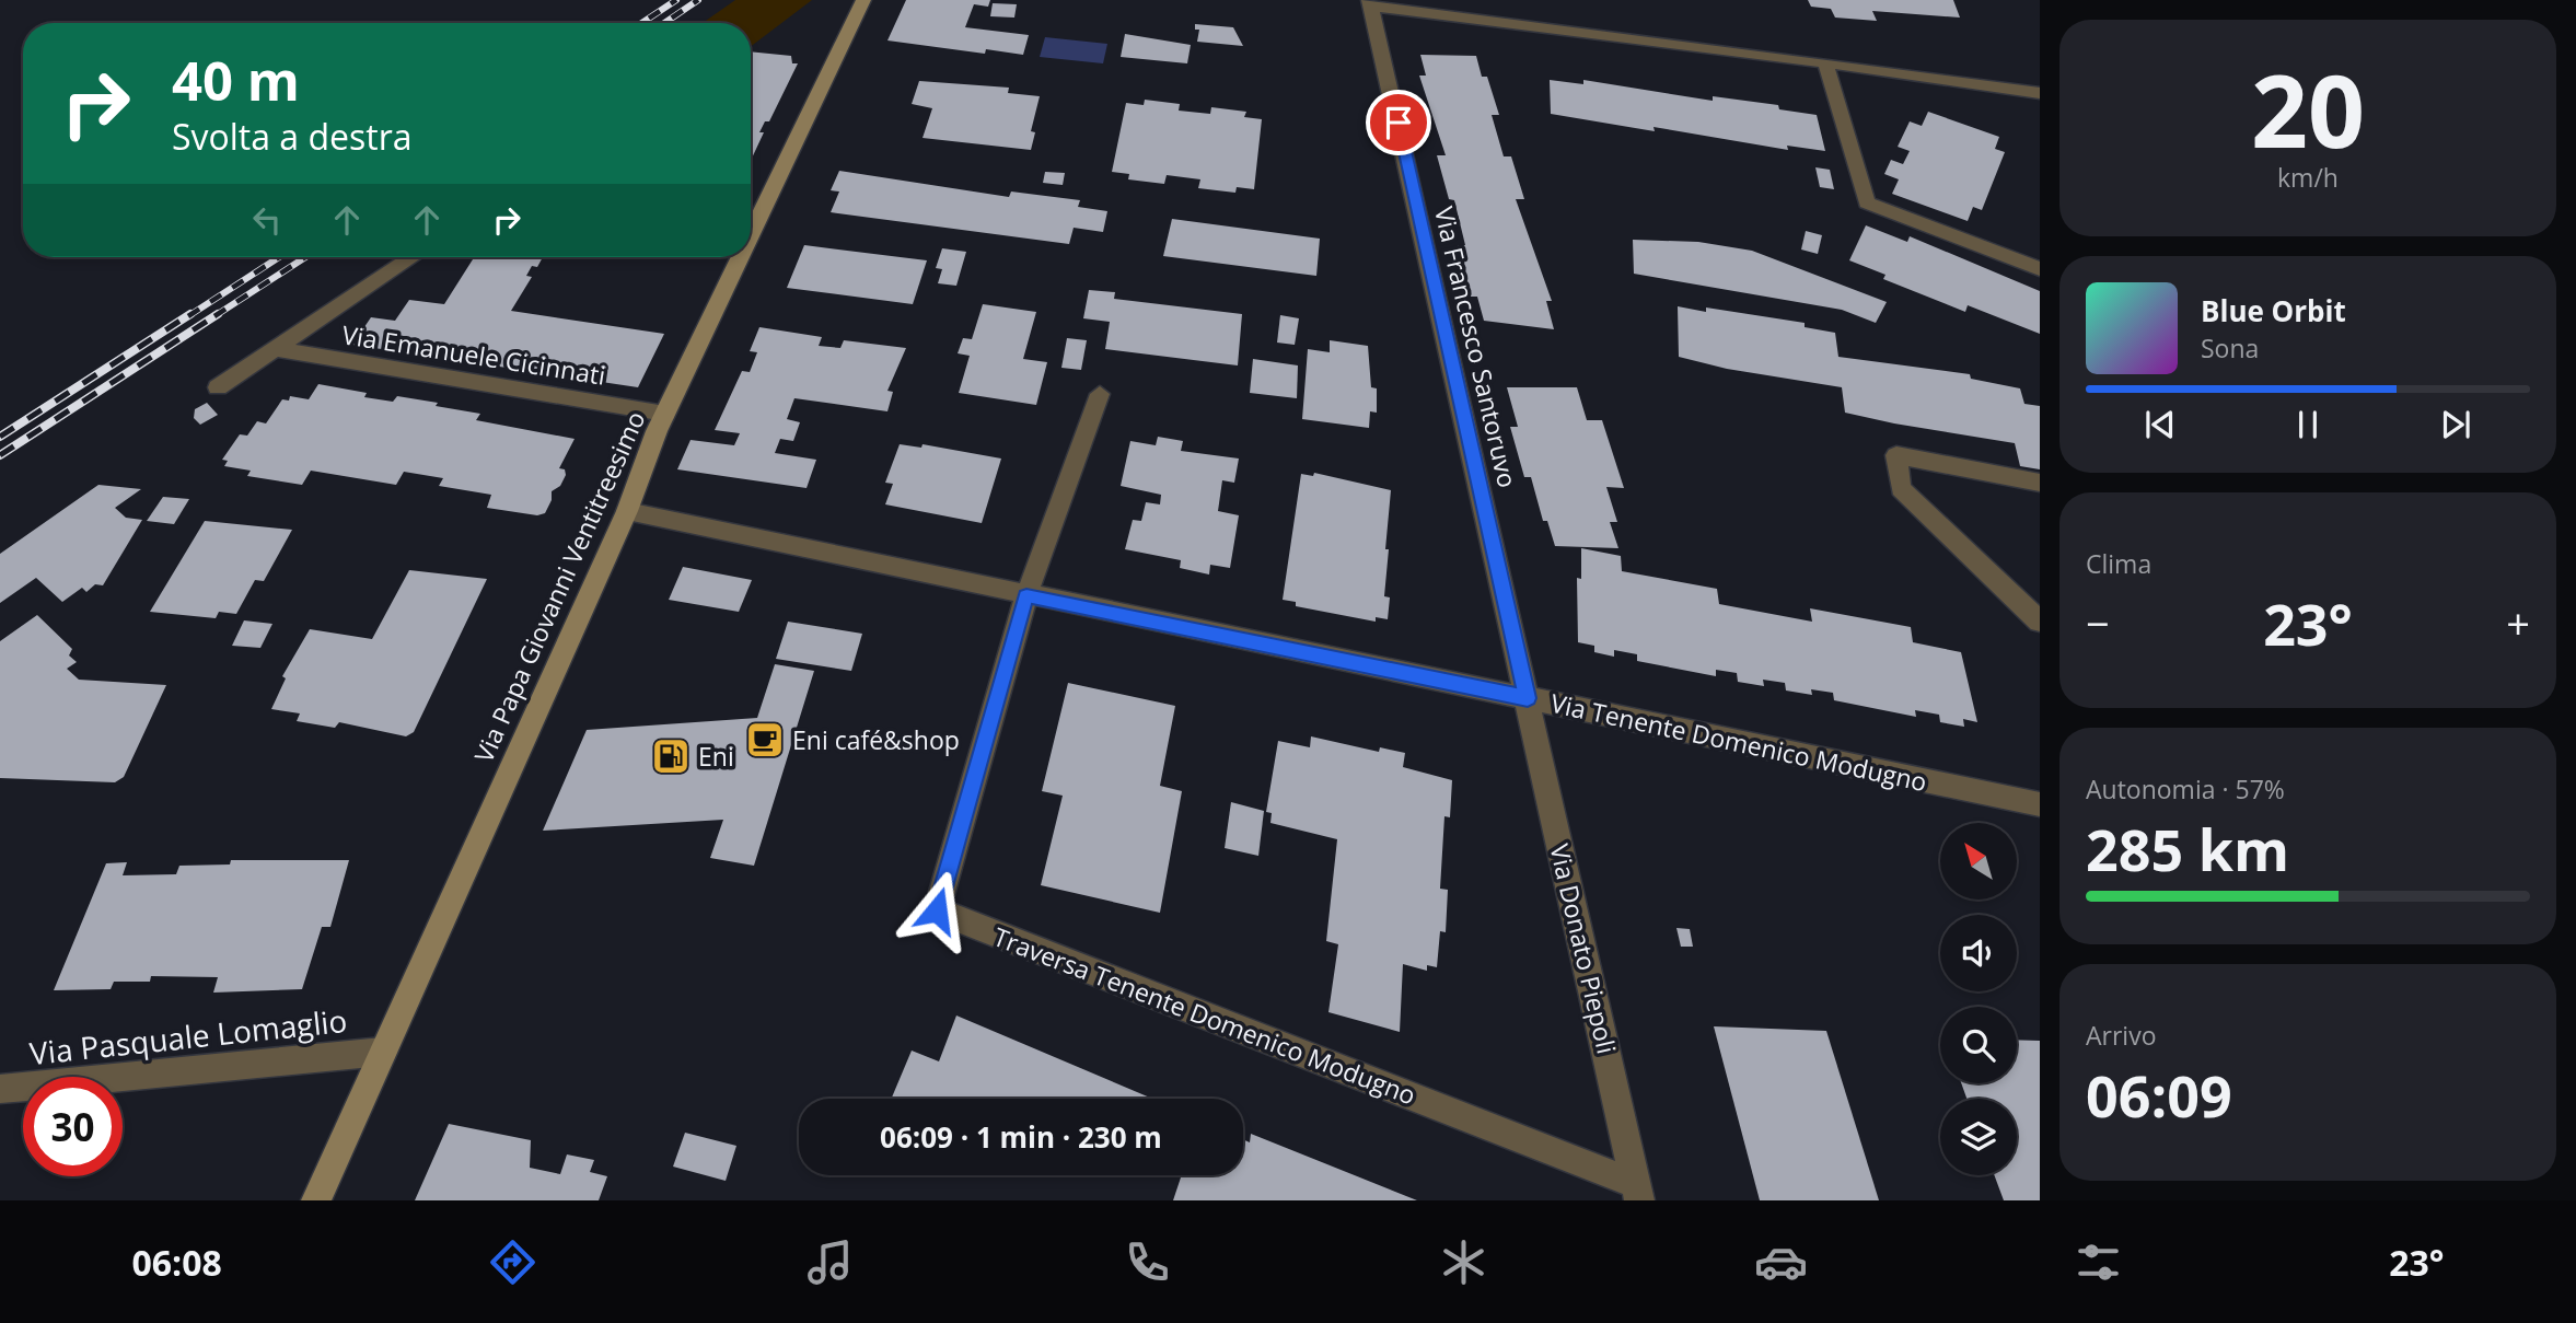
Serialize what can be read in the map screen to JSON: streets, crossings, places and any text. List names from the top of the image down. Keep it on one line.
{"streets":{"street":["Via Francesco Santoruvo","Via Emanuele Cicinnati","Via Papa Giovanni Ventitreesimo","Via Tenente Domenico Modugno","Via Donato Piepoli","Traversa Tenente Domenico Modugno","Via Pasquale Lomaglio"]},"crossings":[["Via Francesco Santoruvo","Via Tenente Domenico Modugno"],["Via Francesco Santoruvo","Via Donato Piepoli"],["Via Emanuele Cicinnati","Via Papa Giovanni Ventitreesimo"],["Via Papa Giovanni Ventitreesimo","Via Tenente Domenico Modugno"],["Via Papa Giovanni Ventitreesimo","Via Pasquale Lomaglio"],["Via Tenente Domenico Modugno","Via Donato Piepoli"],["Via Tenente Domenico Modugno","Traversa Tenente Domenico Modugno"],["Via Donato Piepoli","Traversa Tenente Domenico Modugno"]],"places":{"cafe":["Eni café&shop"],"fuel station":["Eni"]},"north":"top left","page":{"tile":[["20","km/h"],"Clima",["Autonomia · 57%","285 km"],["Arrivo","06:09"]],"turn":["40 m","Svolta a destra"],"song":["Blue Orbit","Sona"],"heat":["−","23°","+"],"limit":"30","trip":"06:09 · 1 min · 230 m","tabs":["06:08","23°"]}}
